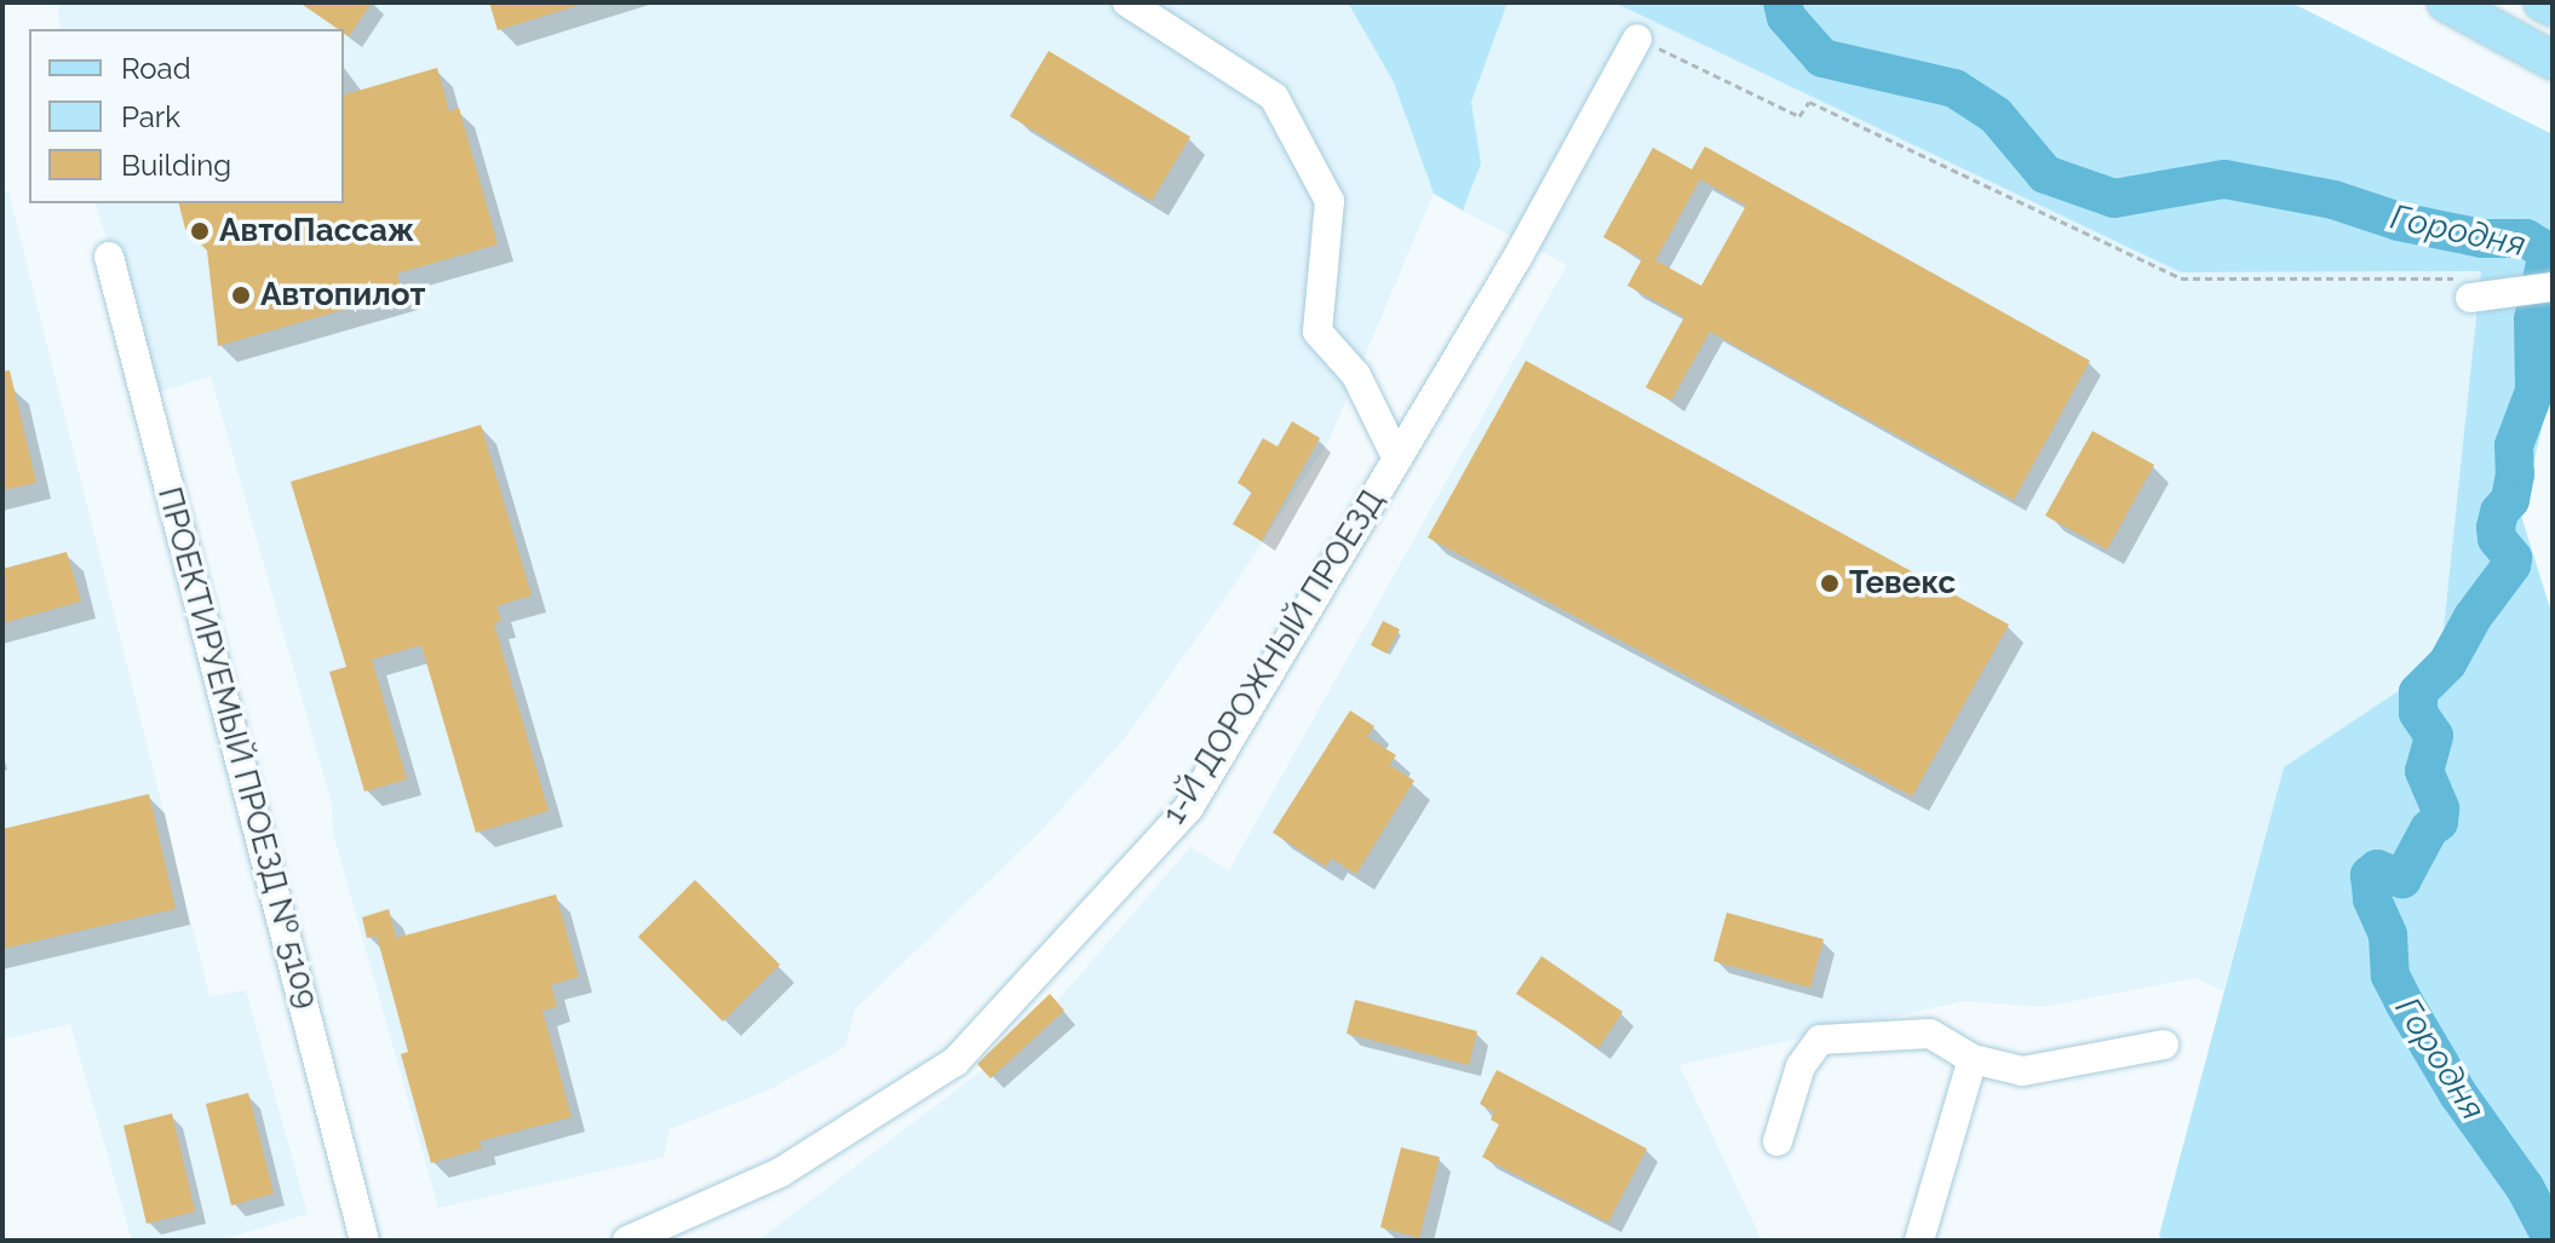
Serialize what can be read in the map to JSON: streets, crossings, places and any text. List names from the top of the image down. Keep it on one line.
{"streets":{"street":["1-Й ДОРОЖНЫЙ ПРОЕЗД","ПРОЕКТИРУЕМЫЙ ПРОЕЗД № 5109"]},"water":["Городня"],"places":["АвтоПассаж","Автопилот","Тевекс"],"legend":["Road","Park","Building"]}
